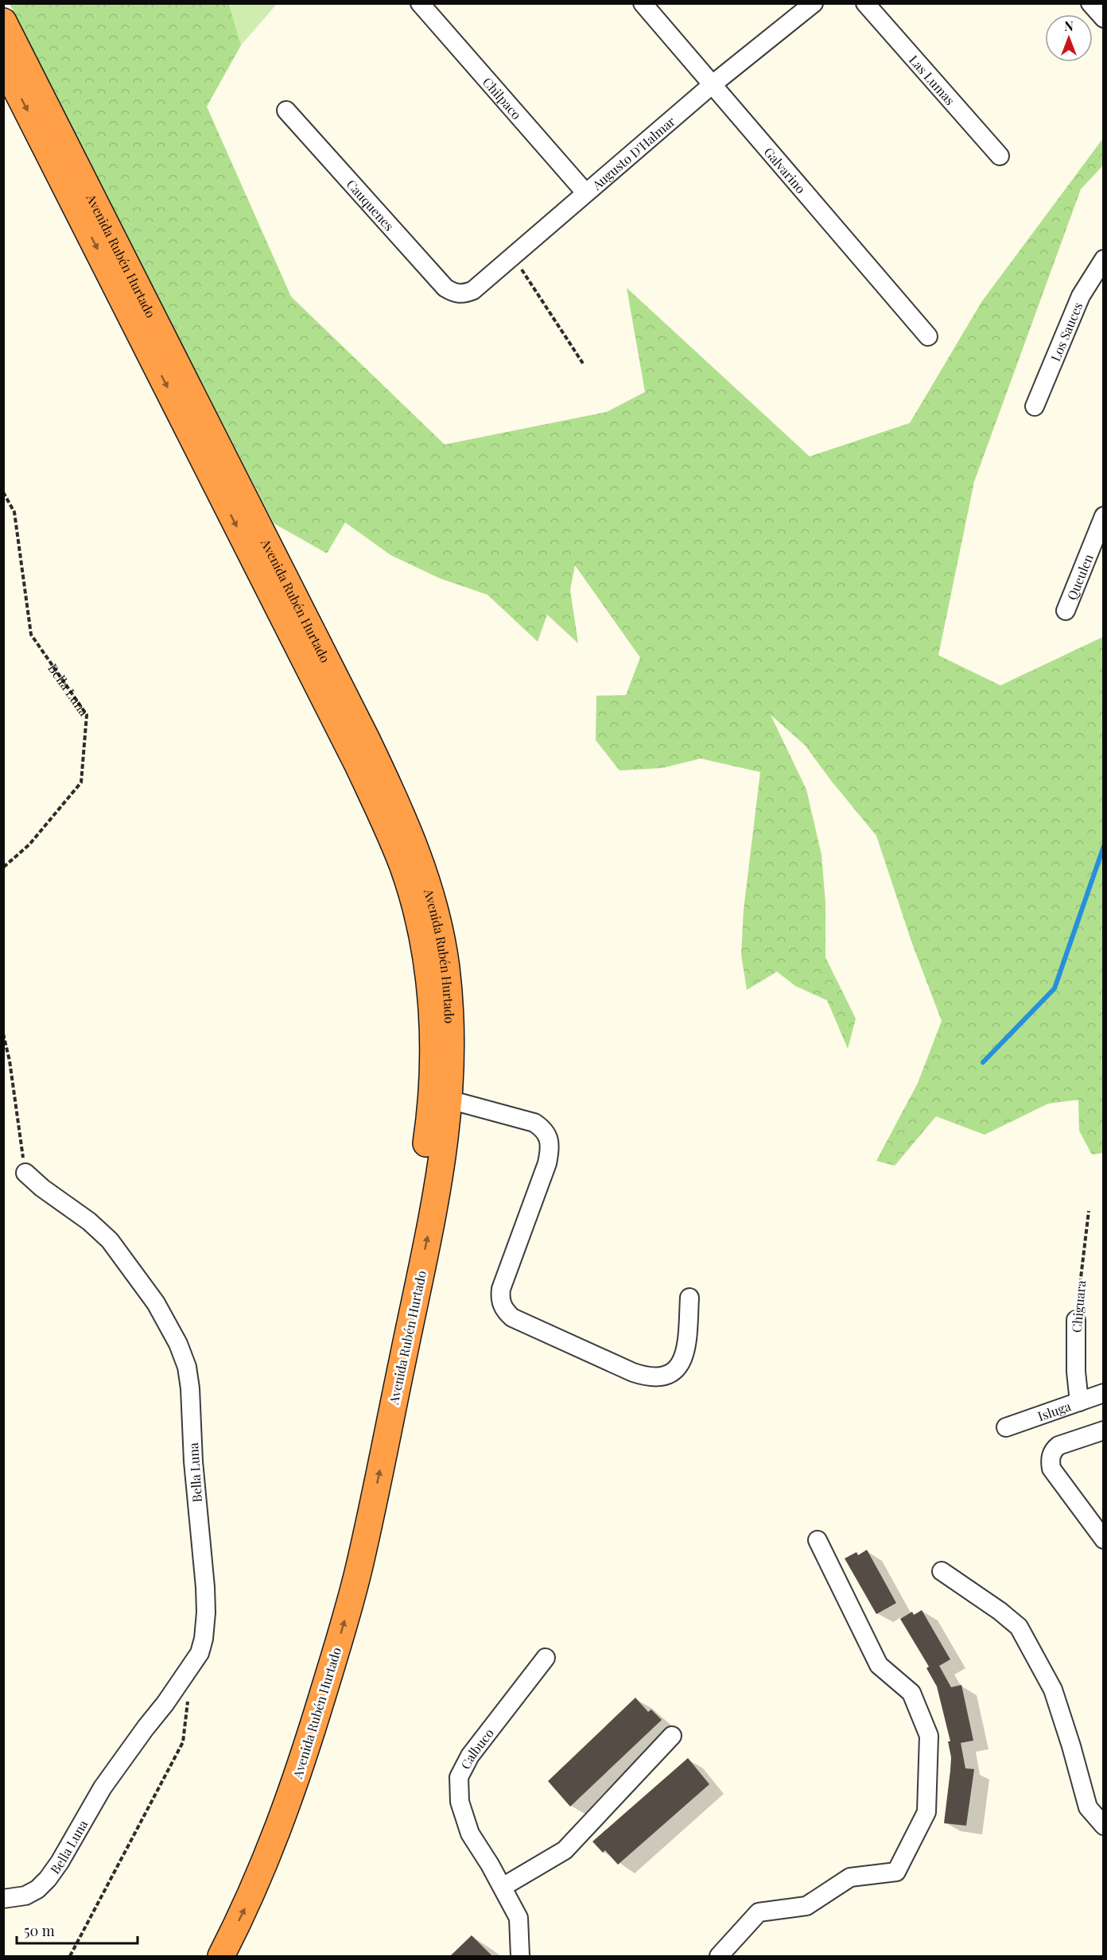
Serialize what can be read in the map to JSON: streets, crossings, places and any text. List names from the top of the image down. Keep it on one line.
{"streets":{"highway":["Avenida Rubén Hurtado"],"street":["Las Lumas","Chilpaco","Augusto D'Halmar","Galvarino","Cauquenes","Los Sauces","Queulen","Bella Luna","Chiguara","Isluga","Calbuco"]},"crossings":[["Chilpaco","Augusto D'Halmar"],["Augusto D'Halmar","Galvarino"],["Augusto D'Halmar","Cauquenes"],["Chiguara","Isluga"]],"scale_bar":"50 m","north":"top"}
